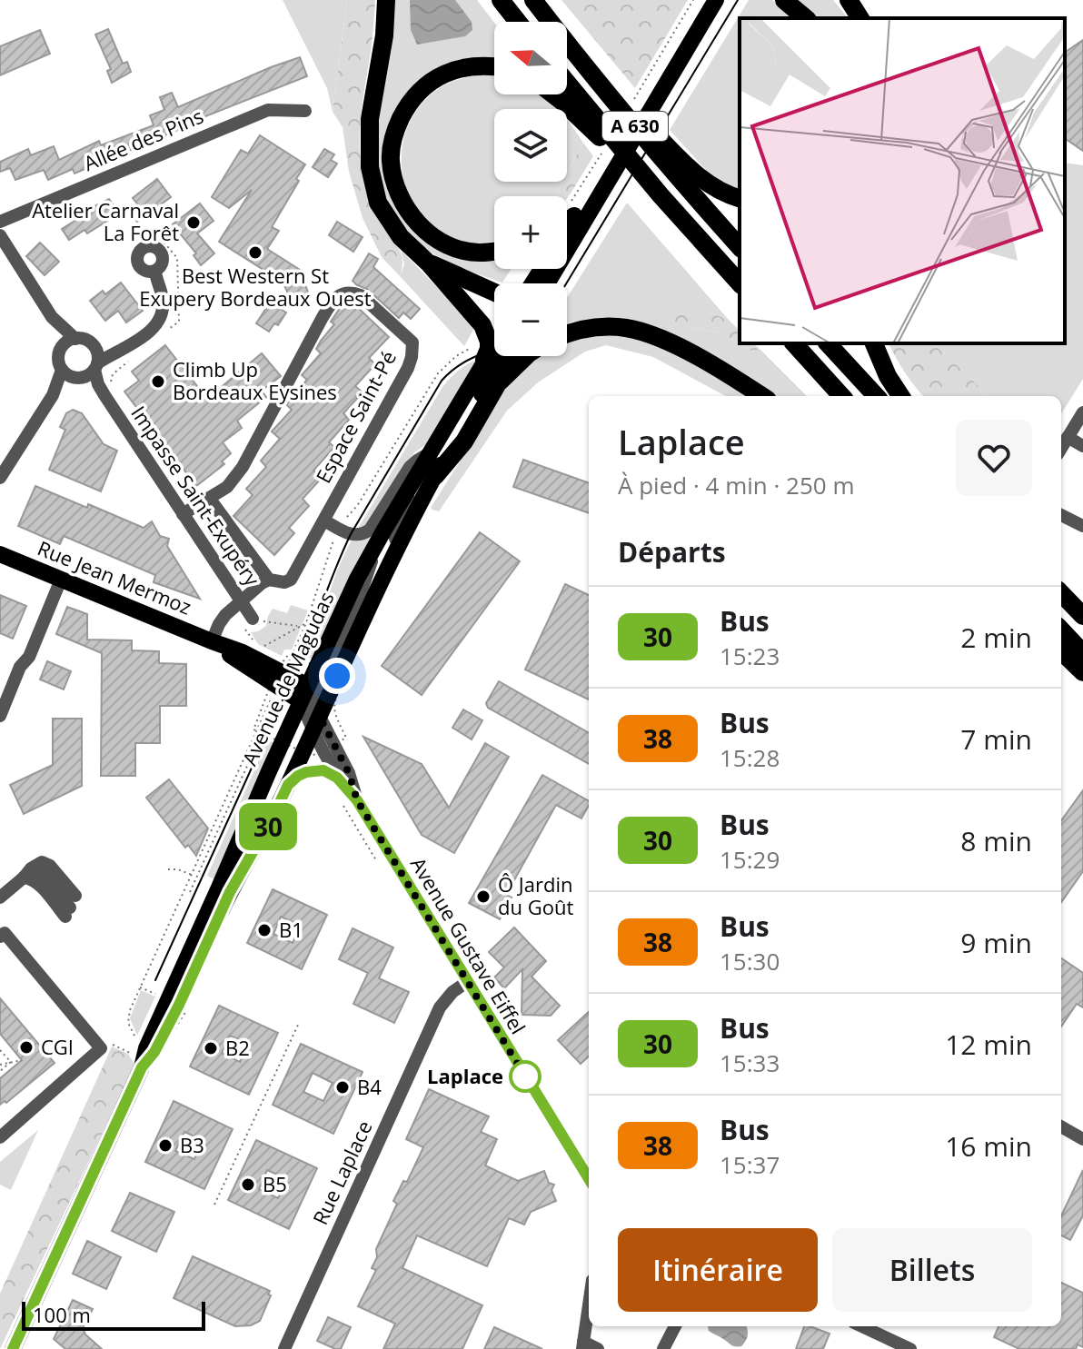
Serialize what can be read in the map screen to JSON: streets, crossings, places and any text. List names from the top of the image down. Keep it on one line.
{"streets":{"highway":["A 630"],"main road":["Rue Jean Mermoz","Avenue de Magudas"],"street":["Allée des Pins","Espace Saint-Pé","Impasse Saint-Exupéry","Avenue Gustave Eiffel","Rue Laplace"]},"crossings":[["Espace Saint-Pé","Impasse Saint-Exupéry"],["Rue Jean Mermoz","Avenue de Magudas"],["Rue Jean Mermoz","Avenue Gustave Eiffel"],["Avenue de Magudas","Avenue Gustave Eiffel"],["Avenue Gustave Eiffel","Rue Laplace"]],"places":["Atelier Carnaval La Forêt","Best Western St Exupery Bordeaux Ouest","Climb Up Bordeaux Eysines","Ô Jardin du Goût","B1","CGI","B2","Laplace","B4","B3","B5"],"lines":["bus line 30"],"scale_bar":"100 m","north":"left","page":{"on_map":"30","map_buttons":["+","−"],"heading":[["Laplace","À pied · 4 min · 250 m"],"Départs"],"list":[{"mark":"30","name":"Bus","note":"15:23","value":"2 min"},{"mark":"38","name":"Bus","note":"15:28","value":"7 min"},{"mark":"30","name":"Bus","note":"15:29","value":"8 min"},{"mark":"38","name":"Bus","note":"15:30","value":"9 min"},{"mark":"30","name":"Bus","note":"15:33","value":"12 min"},{"mark":"38","name":"Bus","note":"15:37","value":"16 min"}],"buttons":["Itinéraire","Billets"],"scale":"100 m"}}
